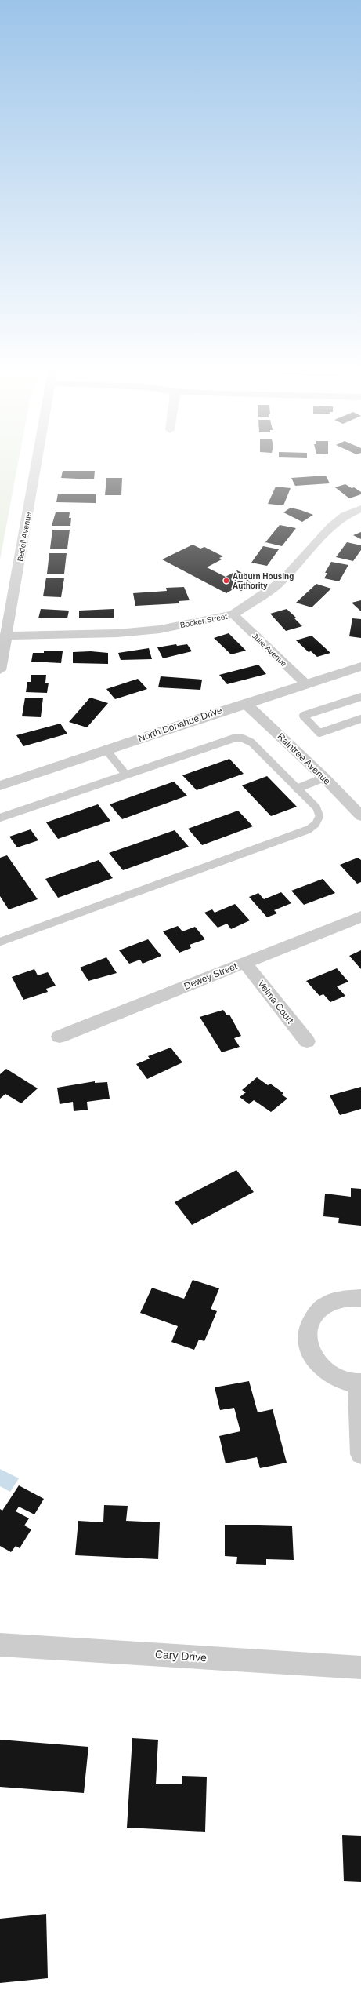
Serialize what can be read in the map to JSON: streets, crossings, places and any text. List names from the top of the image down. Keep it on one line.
{"streets":{"street":["Bedell Avenue","Booker Street","Julie Avenue","North Donahue Drive","Raintree Avenue","Dewey Street","Velma Court","Cary Drive"]},"crossings":[["Bedell Avenue","Booker Street"],["Booker Street","Julie Avenue"],["Julie Avenue","North Donahue Drive"],["North Donahue Drive","Raintree Avenue"],["Dewey Street","Velma Court"]],"places":["Auburn Housing Authority"]}
